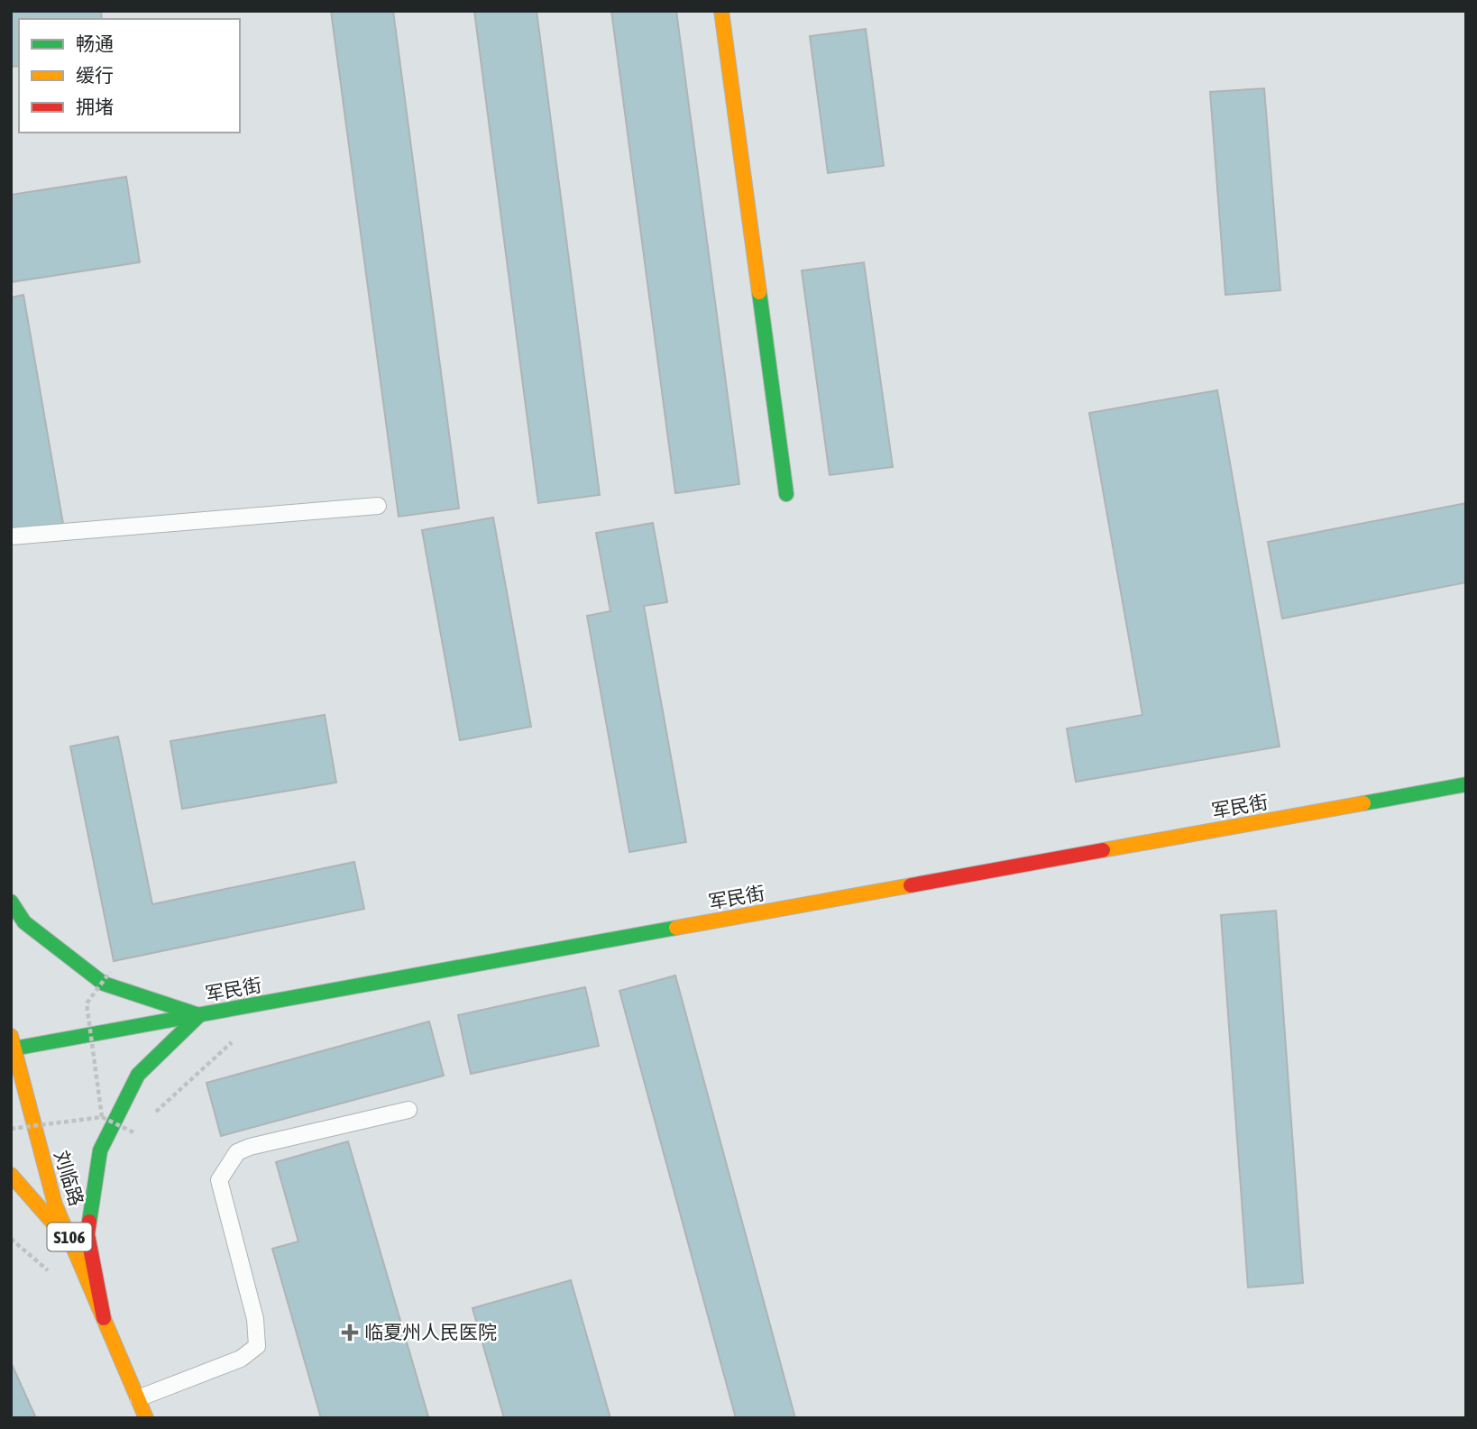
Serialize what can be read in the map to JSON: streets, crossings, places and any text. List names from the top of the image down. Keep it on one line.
{"streets":{"main road":["军民街","刘临路","S106"]},"crossings":[["军民街","刘临路"]],"places":{"health":["临夏州人民医院"]},"legend":["畅通","缓行","拥堵"]}
